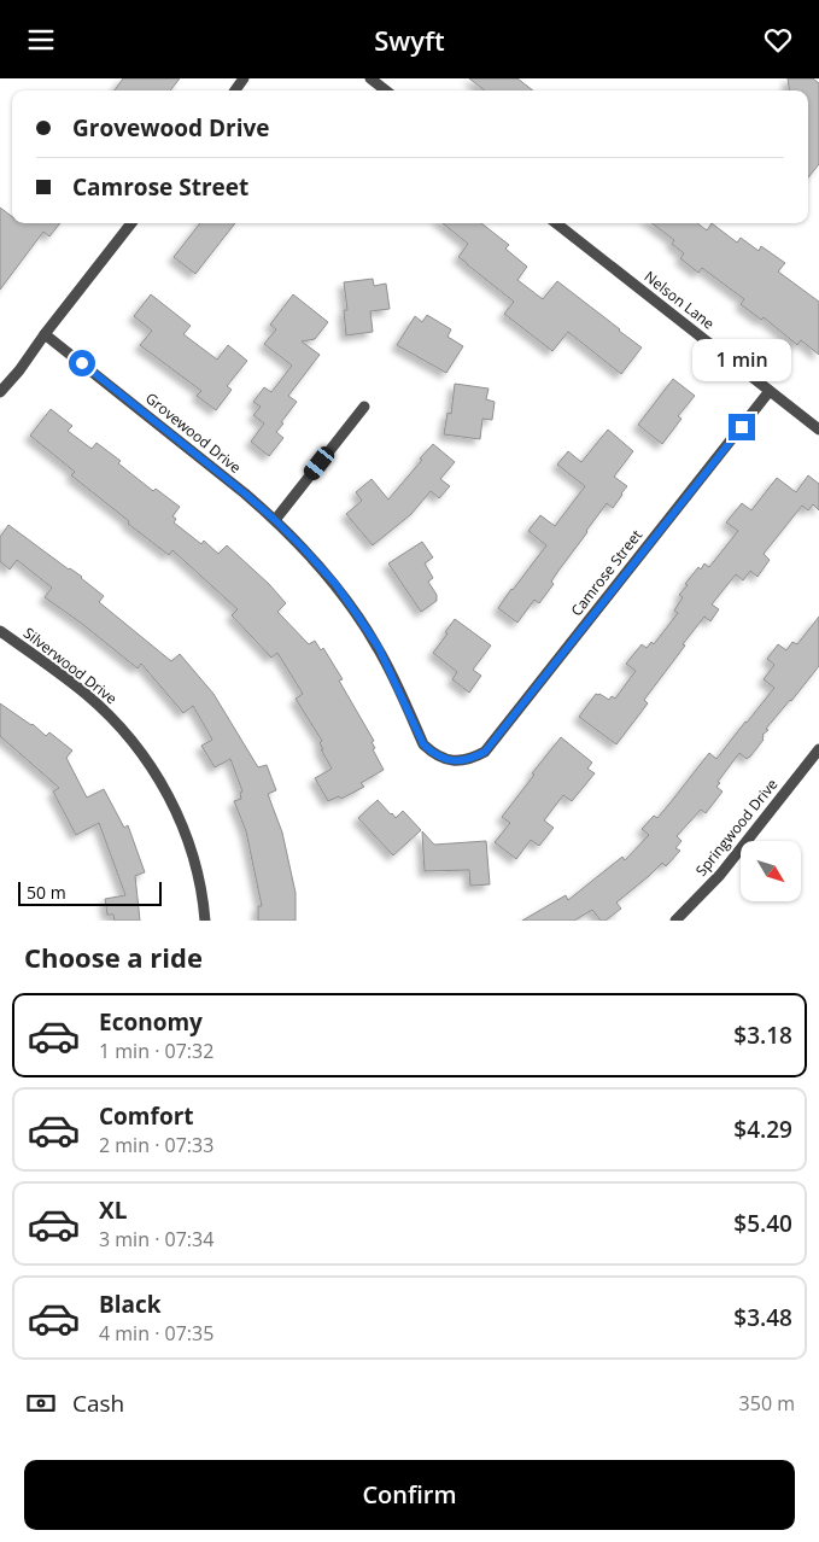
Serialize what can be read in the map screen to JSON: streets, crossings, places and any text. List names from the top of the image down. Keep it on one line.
{"streets":{"street":["Nelson Lane","Grovewood Drive","Camrose Street","Silverwood Drive","Springwood Drive"]},"crossings":[["Nelson Lane","Camrose Street"],["Grovewood Drive","Camrose Street"]],"scale_bar":"50 m","north":"bottom right","page":{"header":"Swyft","banner":["Grovewood Drive","Camrose Street"],"bubble":"1 min","scale":"50 m","heading":"Choose a ride","list":[{"name":"Economy","note":"1 min · 07:32","value":"$3.18"},{"name":"Comfort","note":"2 min · 07:33","value":"$4.29"},{"name":"XL","note":"3 min · 07:34","value":"$5.40"},{"name":"Black","note":"4 min · 07:35","value":"$3.48"}],"pay":["Cash","350 m"],"buttons":"Confirm"}}
